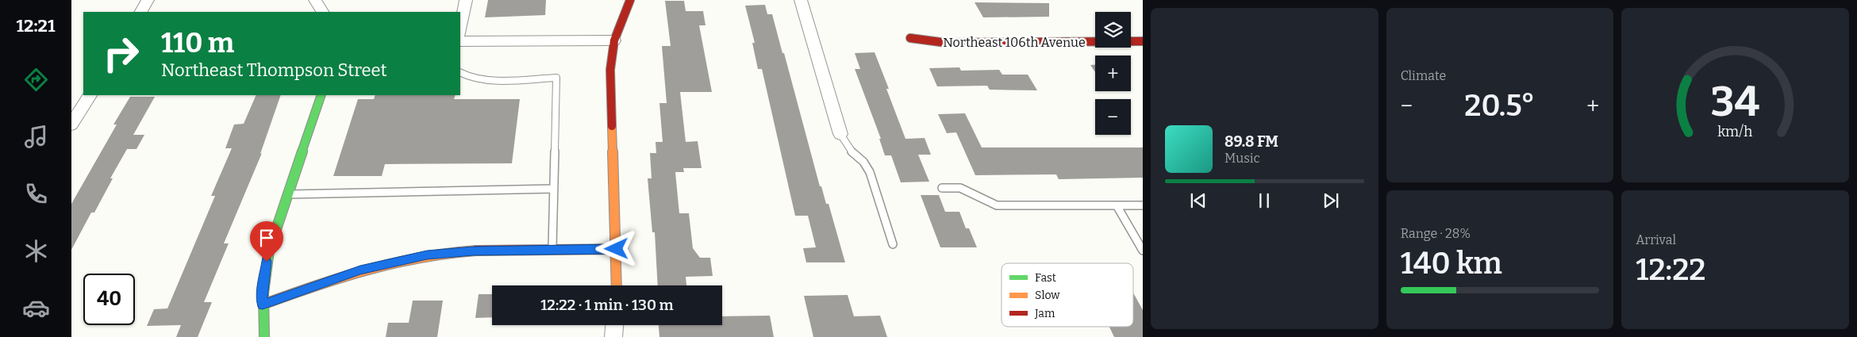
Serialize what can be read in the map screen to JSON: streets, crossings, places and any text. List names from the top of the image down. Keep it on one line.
{"streets":{"street":["Northeast 106th Avenue"]},"legend":["Fast","Slow","Jam"],"page":{"tabs":"12:21","tile":["Climate",["Range · 28%","140 km"],["Arrival","12:22"]],"map_buttons":["+","−"],"turn":["110 m","Northeast Thompson Street"],"heat":["−","20.5°","+"],"song":["89.8 FM","Music"],"limit":"40","trip":"12:22 · 1 min · 130 m","gauge":["34","km/h"]}}
